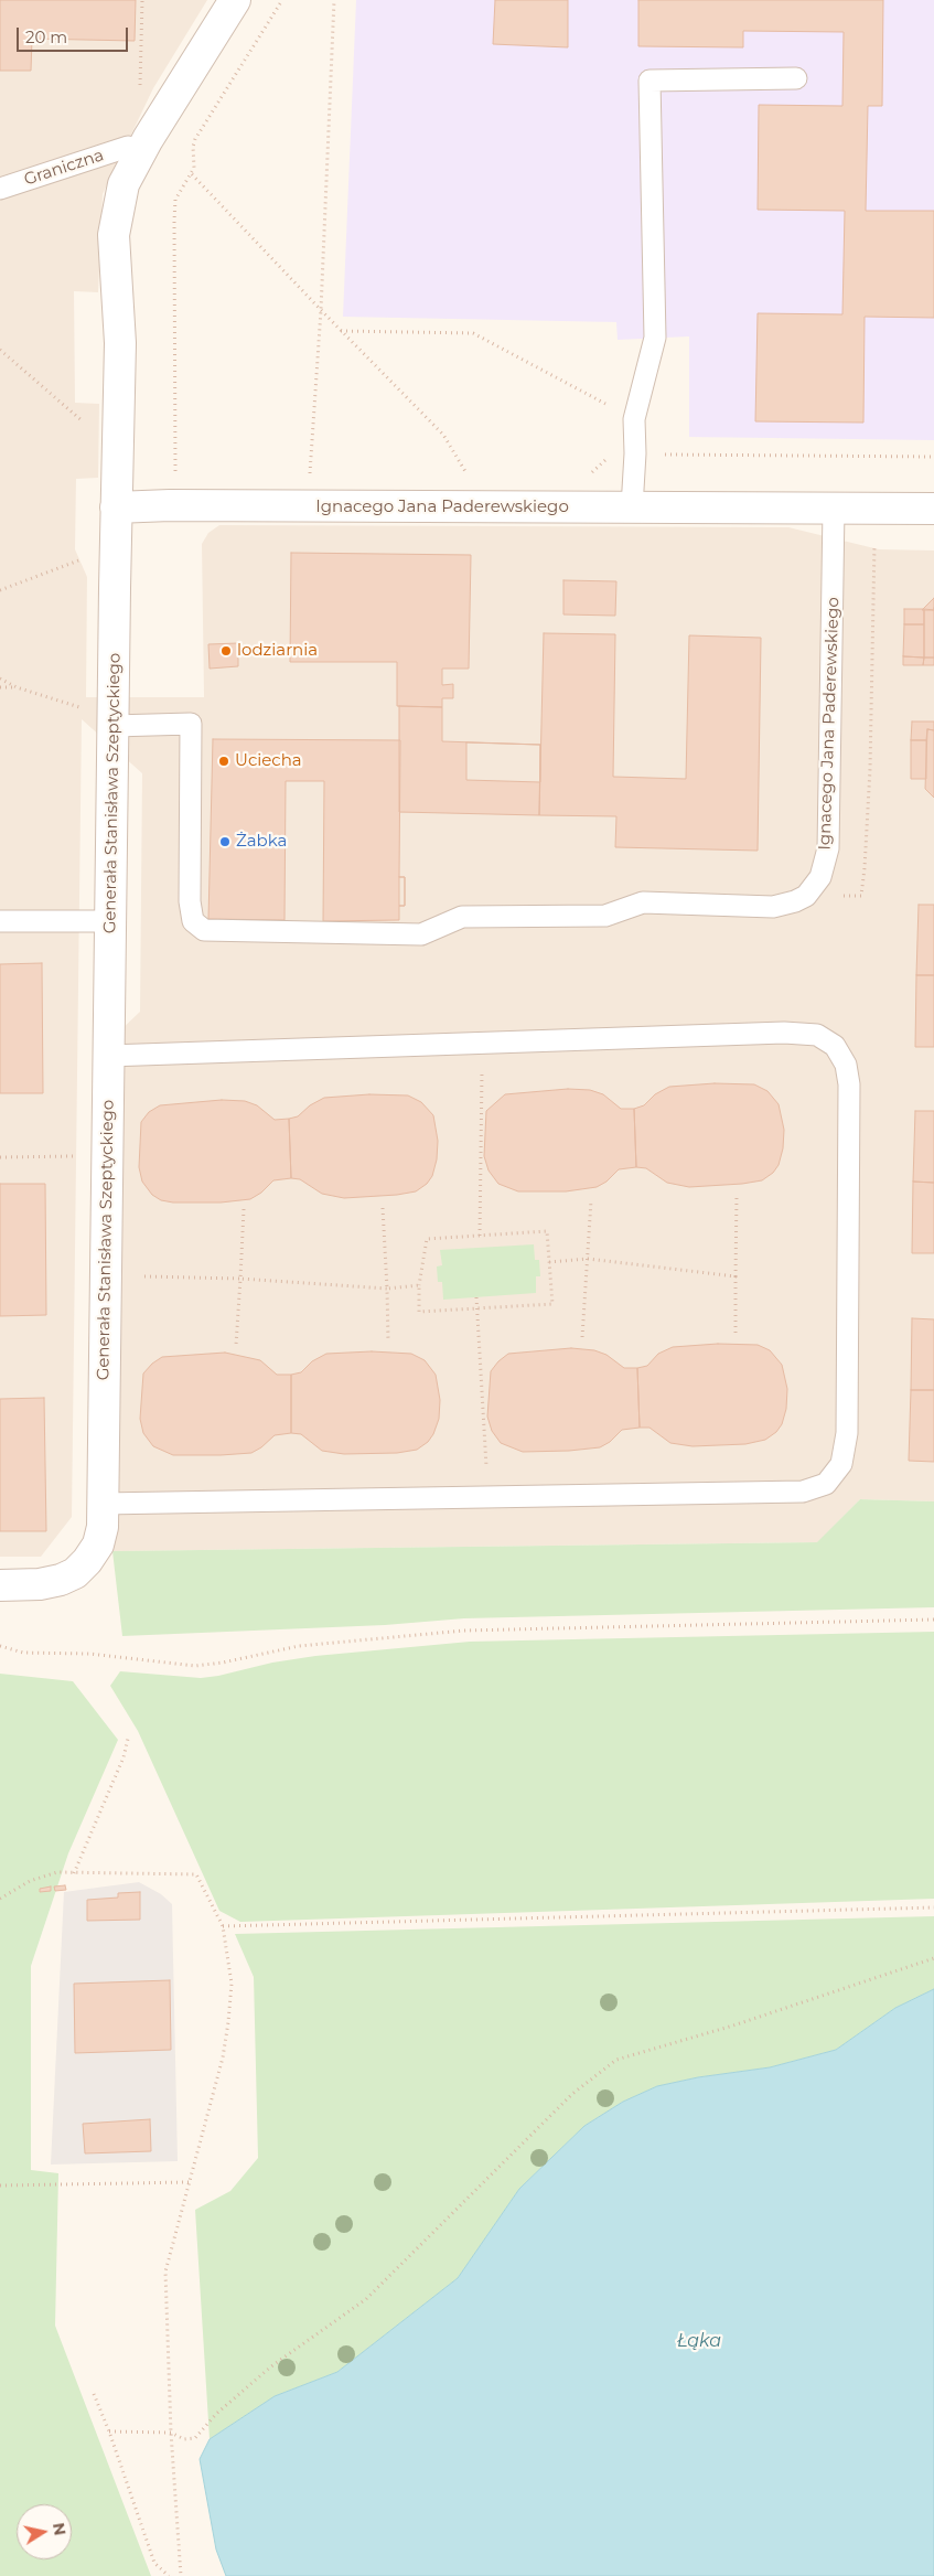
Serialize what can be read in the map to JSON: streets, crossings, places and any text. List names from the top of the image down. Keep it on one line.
{"streets":{"street":["Ignacego Jana Paderewskiego","Generała Stanisława Szeptyckiego"],"lane":["Graniczna"]},"crossings":[["Ignacego Jana Paderewskiego","Generała Stanisława Szeptyckiego"]],"water":["Łąka"],"places":["lodziarnia","Uciecha","Żabka"],"scale_bar":"20 m","north":"right"}
